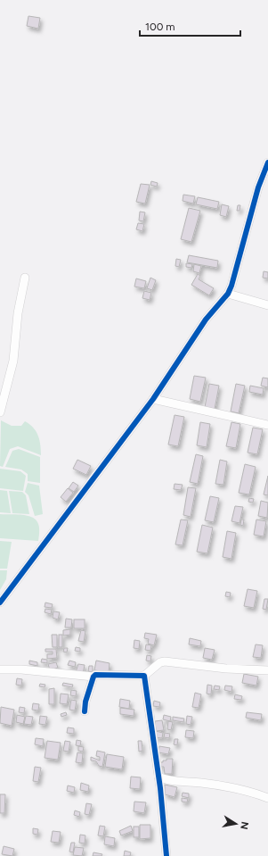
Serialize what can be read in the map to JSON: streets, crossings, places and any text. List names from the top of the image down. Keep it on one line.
{"scale_bar":"100 m","north":"right"}
